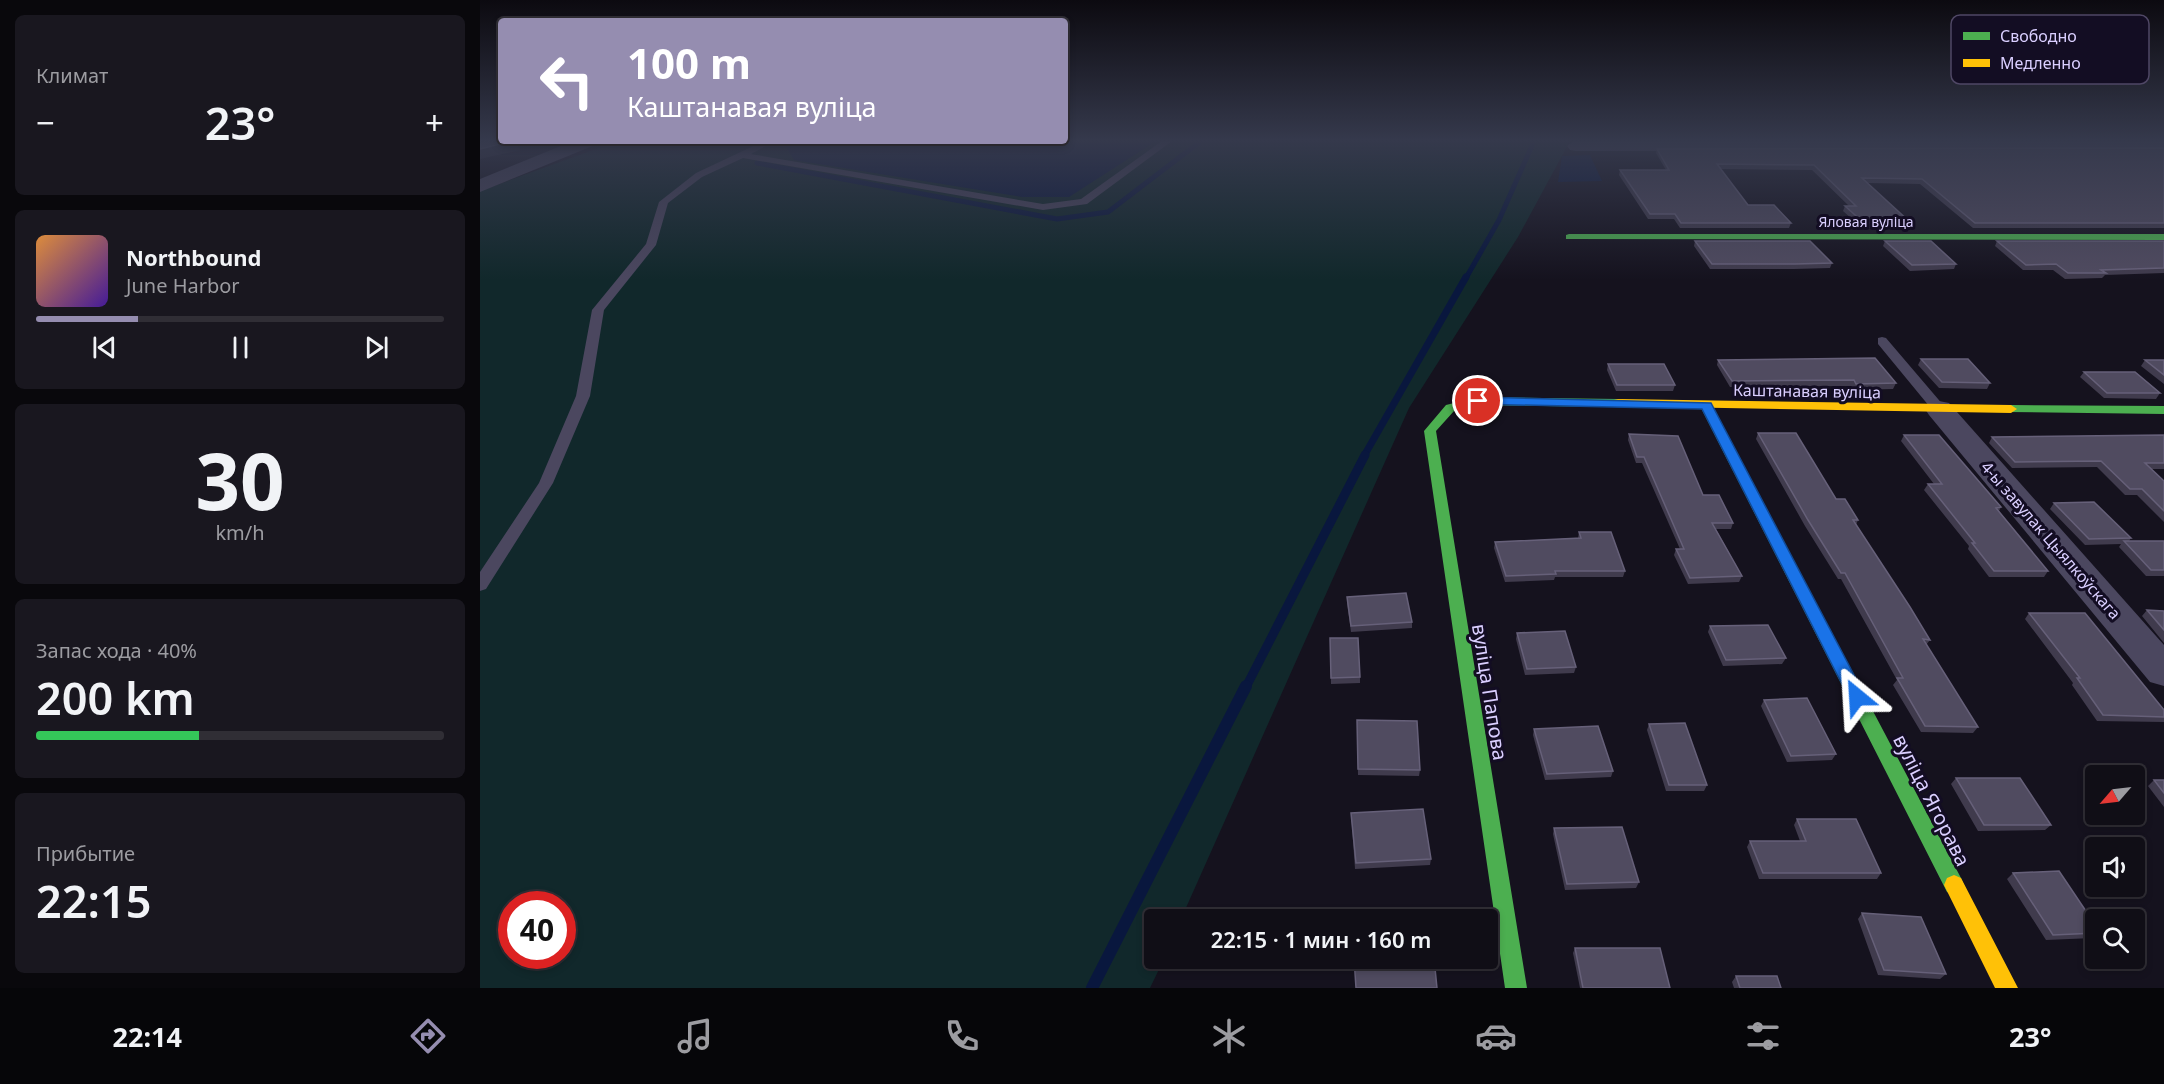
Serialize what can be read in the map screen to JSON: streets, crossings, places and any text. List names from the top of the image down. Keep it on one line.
{"streets":{"street":["Яловая вуліца","Каштанавая вуліца","4-ы завулак Цыялкоўскага","вуліца Папова","вуліца Ягорава"]},"crossings":[["Каштанавая вуліца","4-ы завулак Цыялкоўскага"],["Каштанавая вуліца","вуліца Папова"],["Каштанавая вуліца","вуліца Ягорава"]],"legend":["Свободно","Медленно"],"north":"bottom left","page":{"tile":["Климат",["30","km/h"],["Запас хода · 40%","200 km"],["Прибытие","22:15"]],"turn":["100 m","Каштанавая вуліца"],"heat":["−","23°","+"],"song":["Northbound","June Harbor"],"limit":"40","trip":"22:15 · 1 мин · 160 m","tabs":["22:14","23°"]}}
